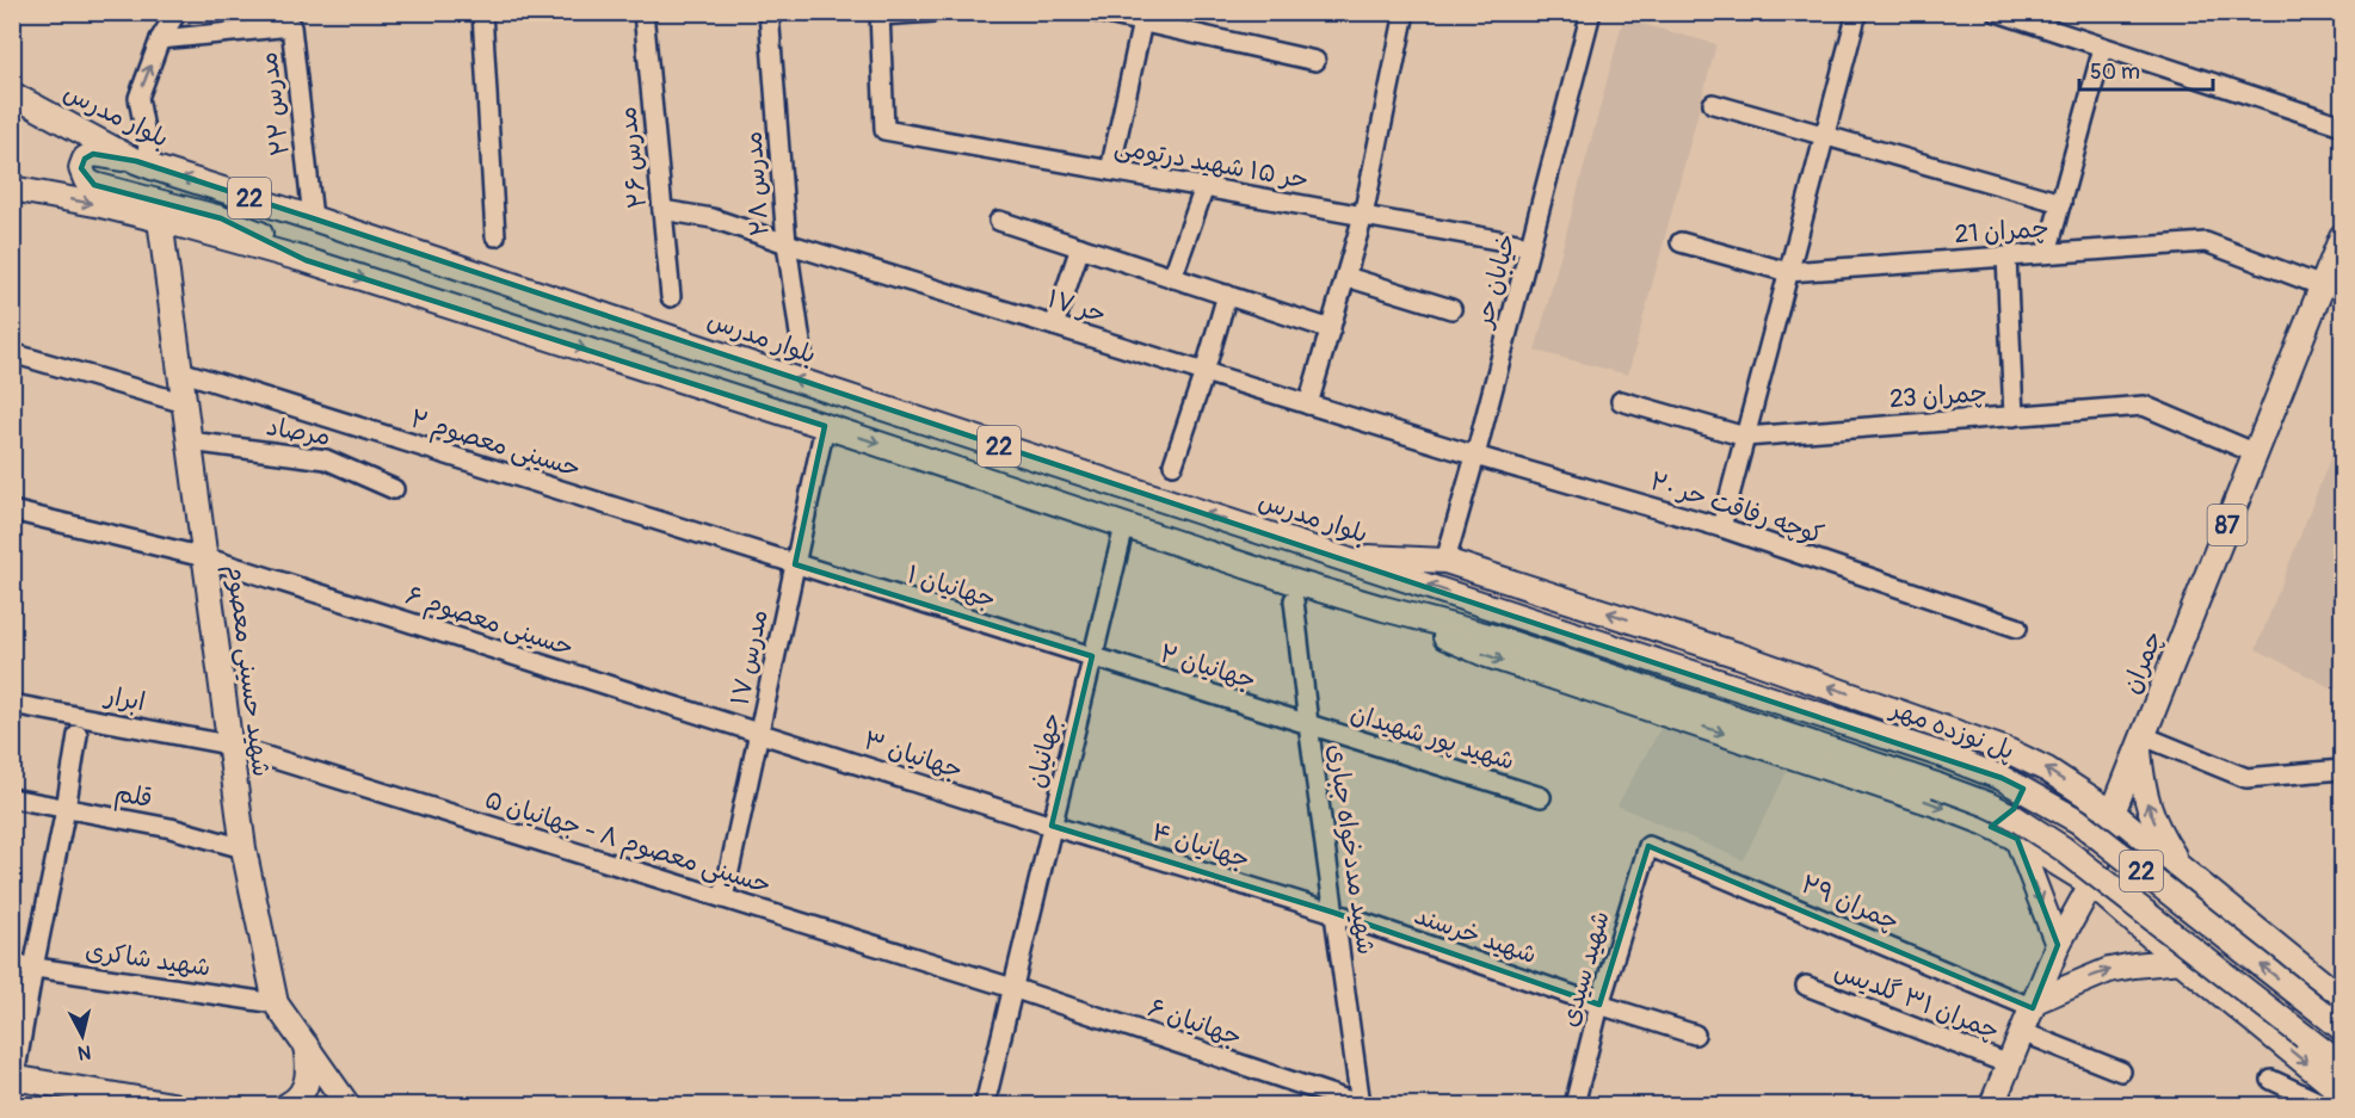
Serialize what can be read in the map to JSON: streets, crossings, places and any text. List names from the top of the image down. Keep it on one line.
{"streets":{"main road":["بلوار مدرس","22","87","چمران","شهید حسینی معصوم","پل نوزده مهر"],"street":["مدرس ۲۲","مدرس ۲۶","حر ۱۵ شهید درتومی","مدرس ۲۸","چمران 21","خیابان حر","حر ۱۷","چمران 23","مرصاد","حسینی معصوم ۲","کوچه رفاقت حر ۲۰","جهانیان ۱","حسینی معصوم ۶","مدرس ۱۷","جهانیان ۲","ابرار","شهید پور شهیدان","جهانیان","جهانیان ۳","قلم","حسینی معصوم ۸ - جهانیان ۵","جهانیان ۴","شهید مددخواه جباری","چمران ۲۹","شهید خرسند","شهید شاکری","شهید سیدی","چمران ۳۱ گلدیس","جهانیان ۶"]},"crossings":[["مدرس ۲۲","بلوار مدرس"],["بلوار مدرس","پل نوزده مهر"],["مدرس ۲۶","حر ۱۷"],["حر ۱۵ شهید درتومی","خیابان حر"],["مدرس ۲۸","حر ۱۷"],["چمران 21","چمران"],["خیابان حر","حر ۱۷"],["خیابان حر","کوچه رفاقت حر ۲۰"],["حر ۱۷","کوچه رفاقت حر ۲۰"],["چمران 23","چمران"],["مرصاد","شهید حسینی معصوم"],["حسینی معصوم ۲","جهانیان ۱"],["حسینی معصوم ۲","مدرس ۱۷"],["حسینی معصوم ۲","شهید حسینی معصوم"],["جهانیان ۱","مدرس ۱۷"],["جهانیان ۱","جهانیان ۲"],["جهانیان ۱","جهانیان"],["حسینی معصوم ۶","مدرس ۱۷"],["حسینی معصوم ۶","شهید حسینی معصوم"],["حسینی معصوم ۶","جهانیان ۳"],["مدرس ۱۷","جهانیان ۳"],["مدرس ۱۷","حسینی معصوم ۸ - جهانیان ۵"],["چمران","چمران ۲۹"],["چمران","چمران ۳۱ گلدیس"],["جهانیان ۲","شهید پور شهیدان"],["جهانیان ۲","جهانیان"],["جهانیان ۲","شهید مددخواه جباری"],["شهید حسینی معصوم","ابرار"],["شهید حسینی معصوم","قلم"],["شهید حسینی معصوم","حسینی معصوم ۸ - جهانیان ۵"],["شهید حسینی معصوم","شهید شاکری"],["ابرار","حسینی معصوم ۸ - جهانیان ۵"],["شهید پور شهیدان","شهید مددخواه جباری"],["جهانیان","جهانیان ۳"],["جهانیان","حسینی معصوم ۸ - جهانیان ۵"],["جهانیان","جهانیان ۴"],["جهانیان","جهانیان ۶"],["جهانیان ۳","جهانیان ۴"],["حسینی معصوم ۸ - جهانیان ۵","جهانیان ۶"],["جهانیان ۴","شهید مددخواه جباری"],["جهانیان ۴","شهید خرسند"],["شهید مددخواه جباری","شهید خرسند"],["شهید مددخواه جباری","جهانیان ۶"],["چمران ۲۹","شهید سیدی"],["شهید خرسند","شهید سیدی"]],"scale_bar":"50 m","north":"bottom"}
